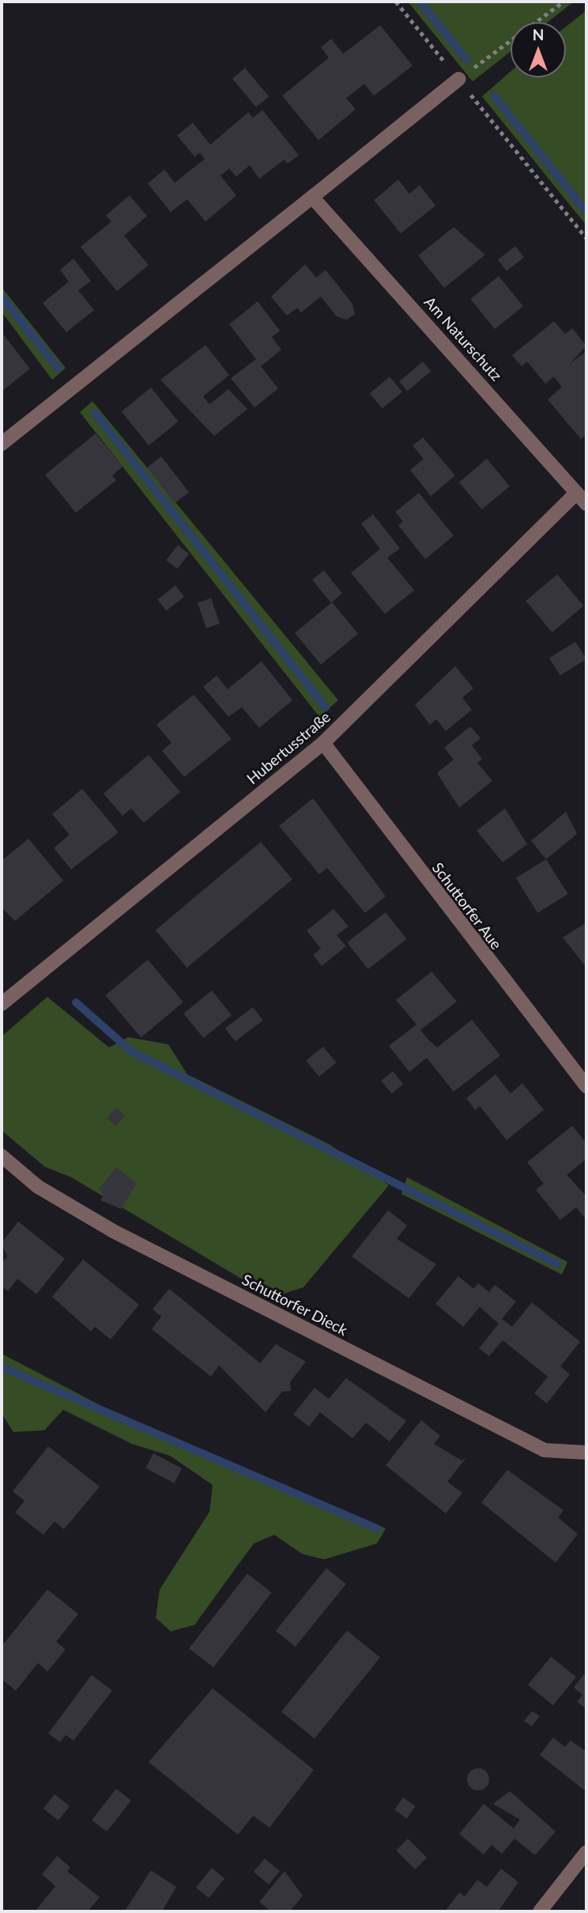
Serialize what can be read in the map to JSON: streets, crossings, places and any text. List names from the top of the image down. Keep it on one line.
{"streets":{"street":["Am Naturschutz","Hubertusstraße","Schuttorfer Aue","Schuttorfer Dieck"]},"crossings":[["Am Naturschutz","Hubertusstraße"],["Hubertusstraße","Schuttorfer Aue"]],"north":"top"}
